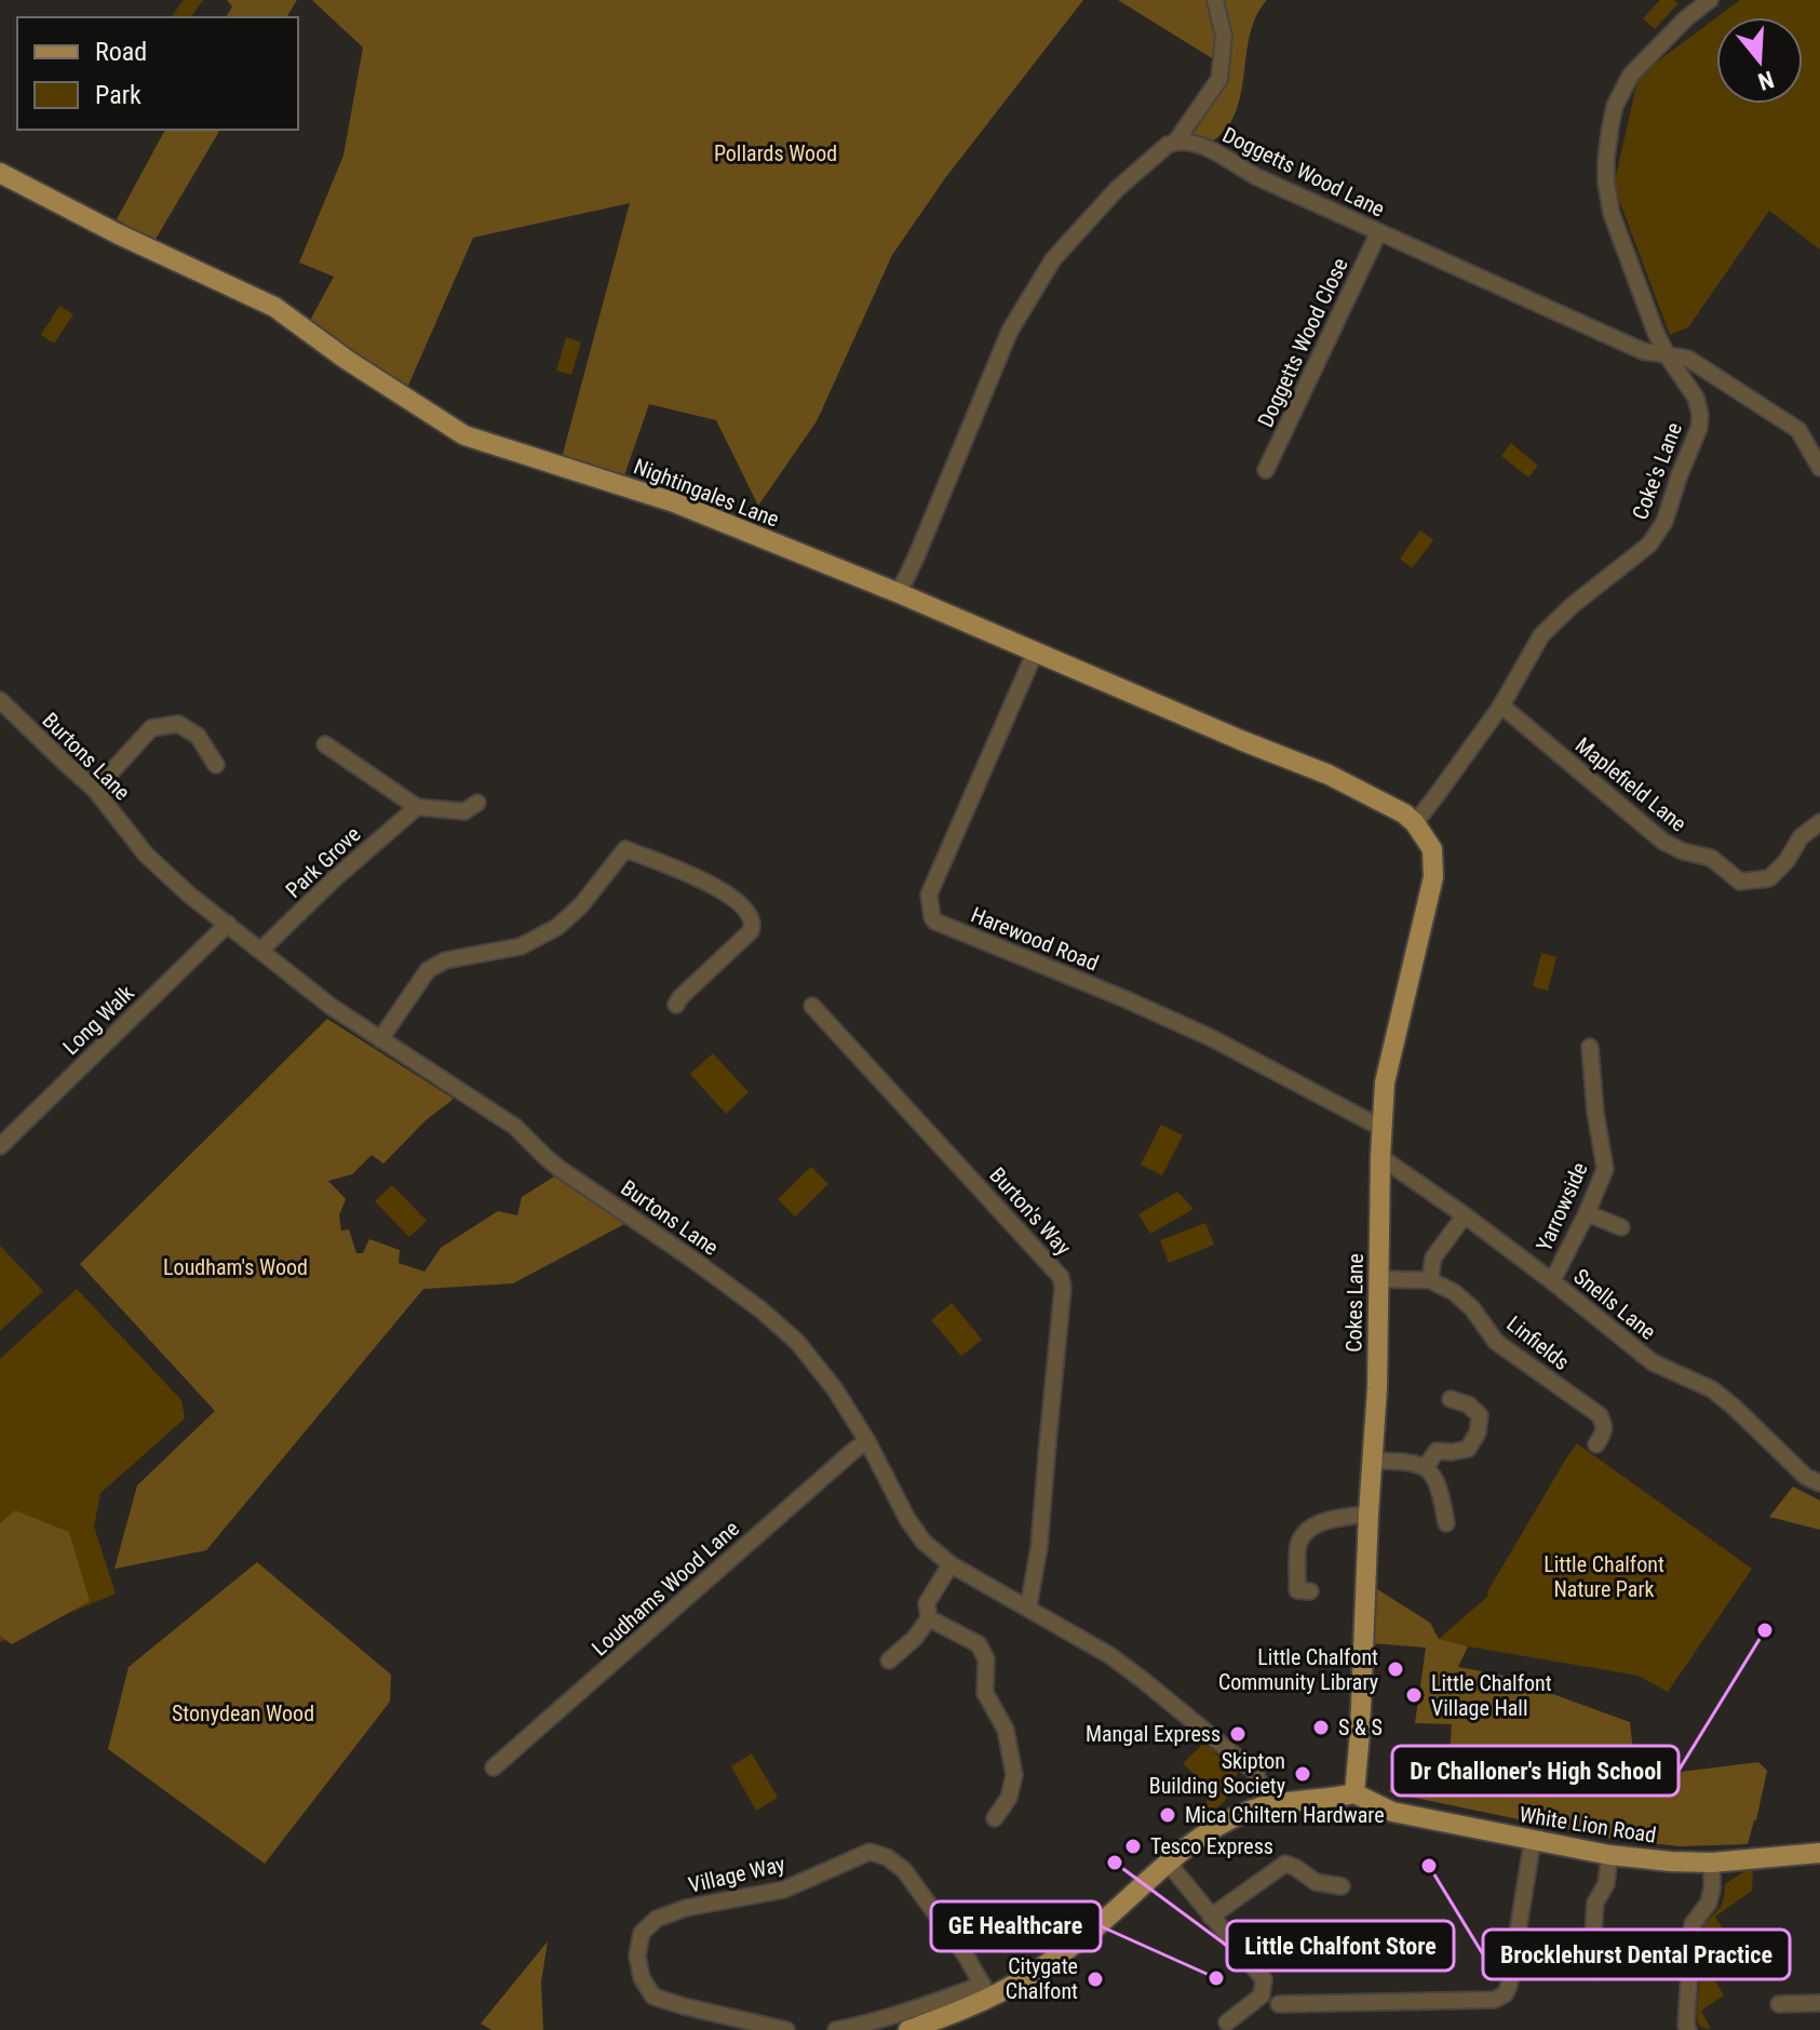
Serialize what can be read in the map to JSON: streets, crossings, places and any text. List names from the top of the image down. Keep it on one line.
{"streets":{"main road":["Nightingales Lane","Cokes Lane","White Lion Road"],"street":["Doggetts Wood Lane","Doggetts Wood Close","Coke's Lane","Burtons Lane","Maplefield Lane","Park Grove","Harewood Road","Long Walk","Yarrowside","Burton's Way","Snells Lane","Linfields","Loudhams Wood Lane","Village Way"]},"crossings":[["Doggetts Wood Lane","Doggetts Wood Close"],["Doggetts Wood Lane","Coke's Lane"],["Coke's Lane","Nightingales Lane"],["Coke's Lane","Maplefield Lane"],["Coke's Lane","Cokes Lane"],["Nightingales Lane","Harewood Road"],["Nightingales Lane","Cokes Lane"],["Burtons Lane","Park Grove"],["Burtons Lane","Long Walk"],["Burtons Lane","Burton's Way"],["Burtons Lane","Loudhams Wood Lane"],["Harewood Road","Cokes Lane"],["Yarrowside","Snells Lane"],["Cokes Lane","Snells Lane"],["Cokes Lane","White Lion Road"]],"parks":["Pollards Wood","Loudham's Wood","Little Chalfont Nature Park","Stonydean Wood"],"places":["Dr Challoner's High School","Little Chalfont Community Library","Little Chalfont Village Hall","S & S","Mangal Express","Skipton Building Society","Mica Chiltern Hardware","Tesco Express","Little Chalfont Store","Brocklehurst Dental Practice","GE Healthcare","Citygate Chalfont"],"legend":["Road","Park"],"north":"bottom"}
